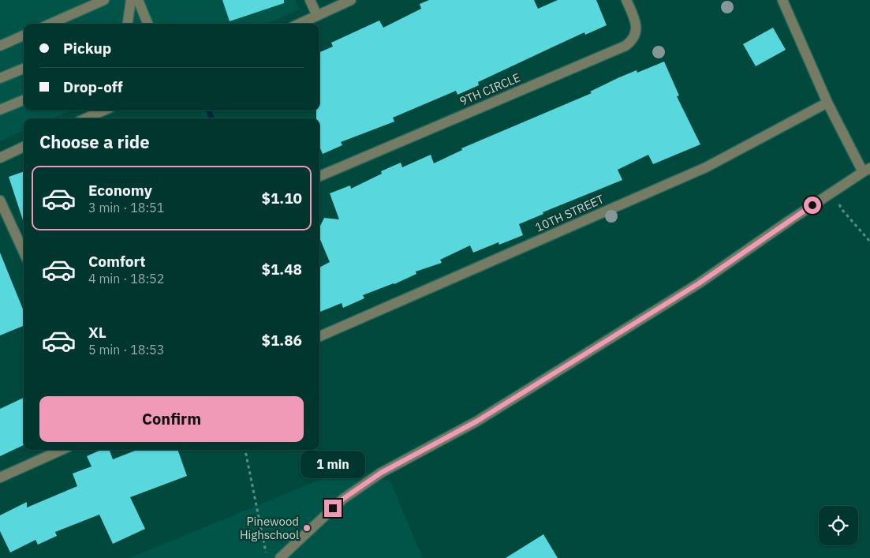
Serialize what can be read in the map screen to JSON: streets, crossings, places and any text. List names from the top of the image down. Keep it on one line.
{"streets":{"street":["9TH CIRCLE","10TH STREET"]},"places":["Pinewood Highschool"],"page":{"banner":["Pickup","Drop-off"],"heading":"Choose a ride","list":[{"name":"Economy","note":"3 min · 18:51","value":"$1.10"},{"name":"Comfort","note":"4 min · 18:52","value":"$1.48"},{"name":"XL","note":"5 min · 18:53","value":"$1.86"}],"buttons":"Confirm","bubble":"1 min"}}
